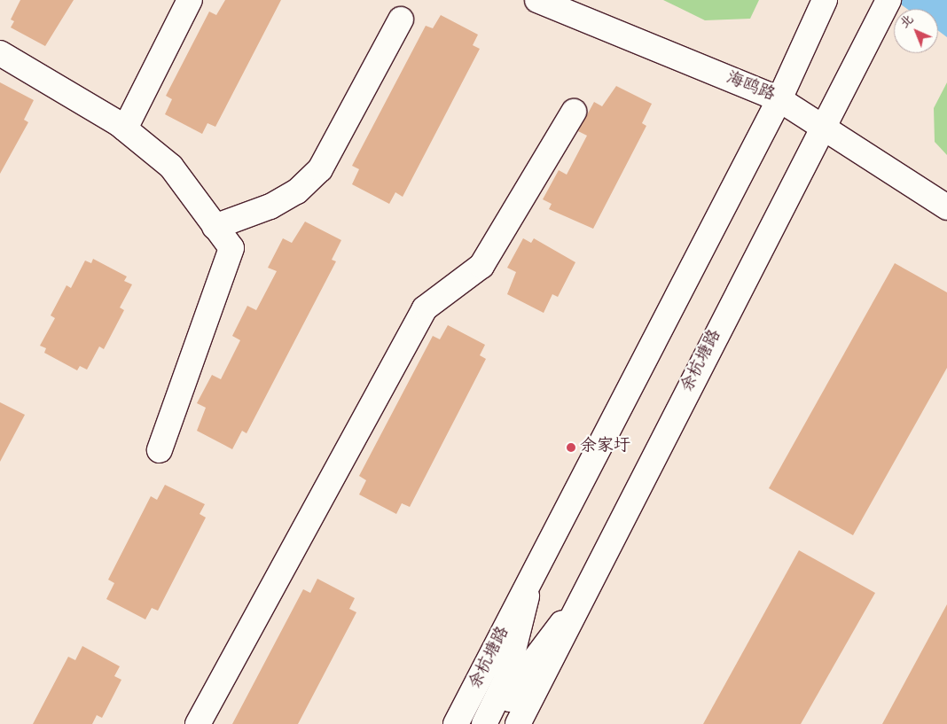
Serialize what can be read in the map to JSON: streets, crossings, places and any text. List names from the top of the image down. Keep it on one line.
{"streets":{"street":["海鸥路","余杭塘路"]},"crossings":[["海鸥路","余杭塘路"]],"places":["余家圩"],"north":"top left"}
